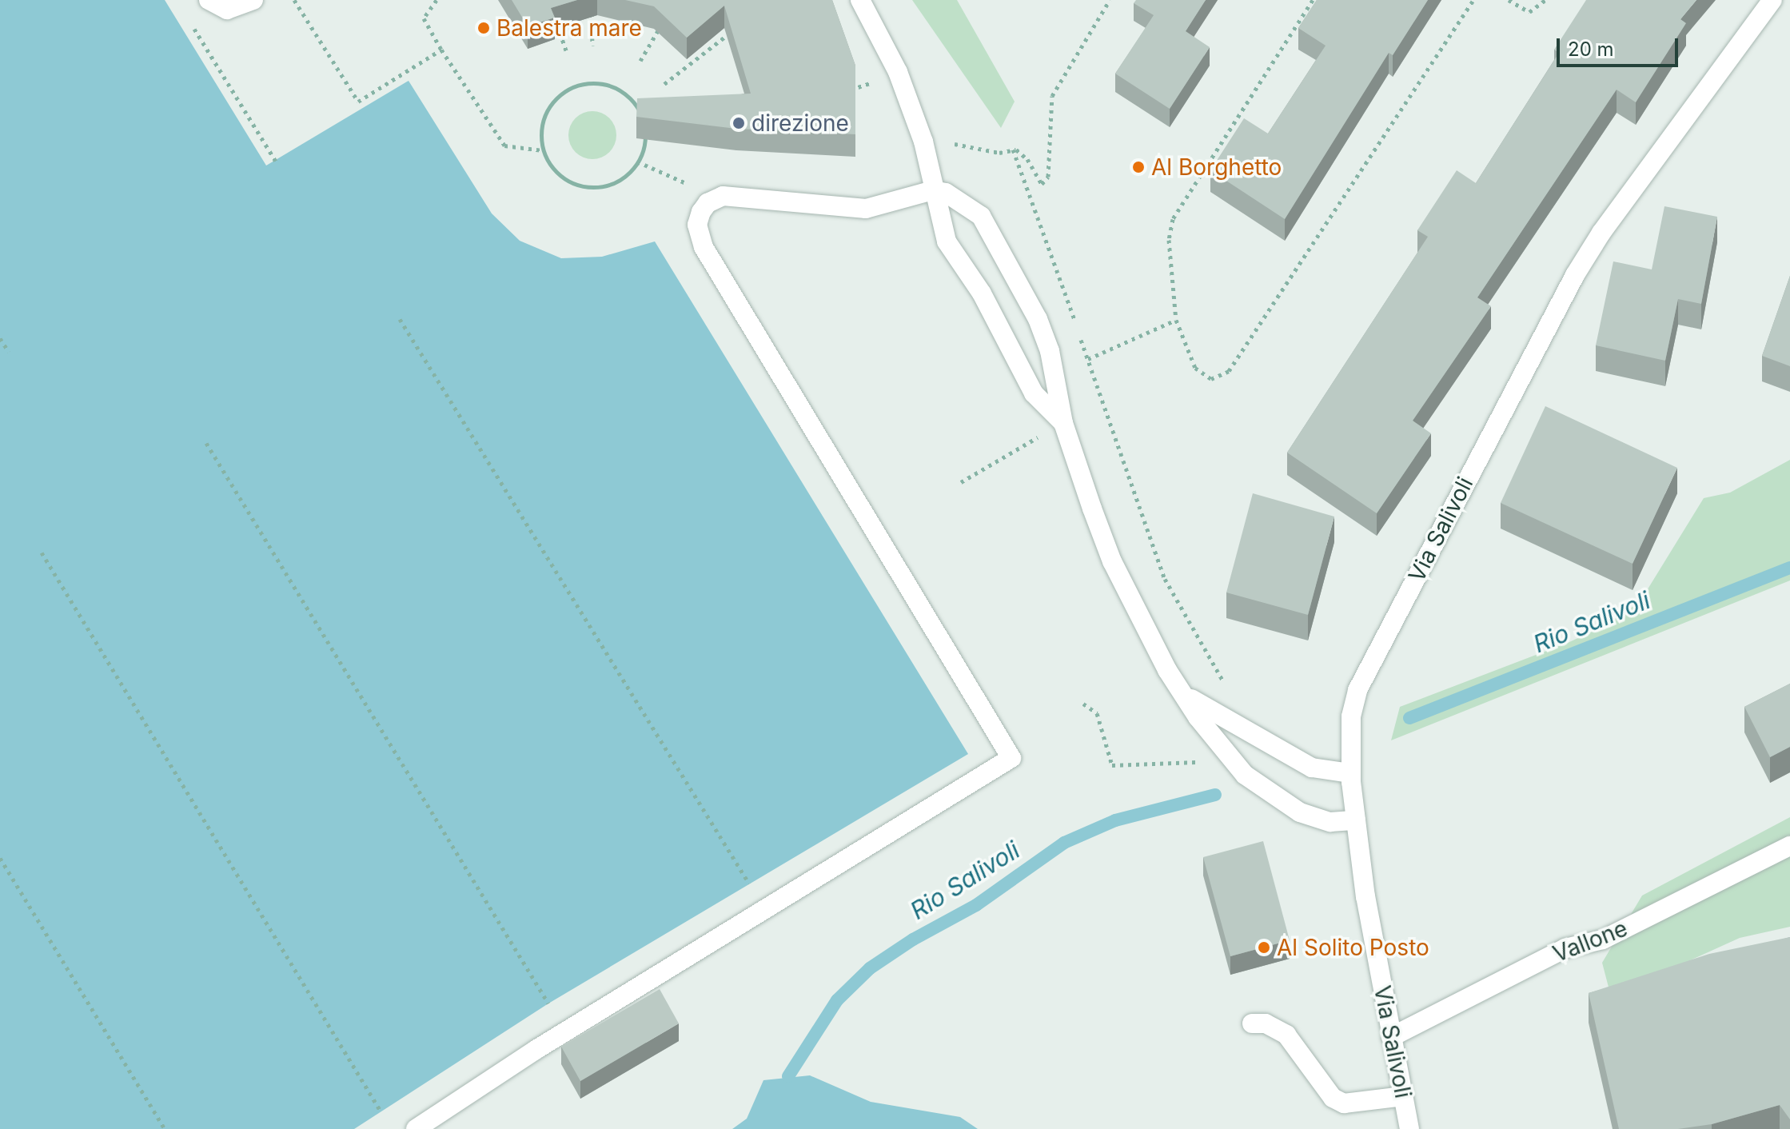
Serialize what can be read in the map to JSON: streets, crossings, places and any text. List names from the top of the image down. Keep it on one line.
{"streets":{"street":["Via Salivoli","Vallone"]},"crossings":[["Via Salivoli","Vallone"]],"water":["Rio Salivoli"],"places":["Balestra mare","direzione","Al Borghetto","Al Solito Posto"],"scale_bar":"20 m"}
